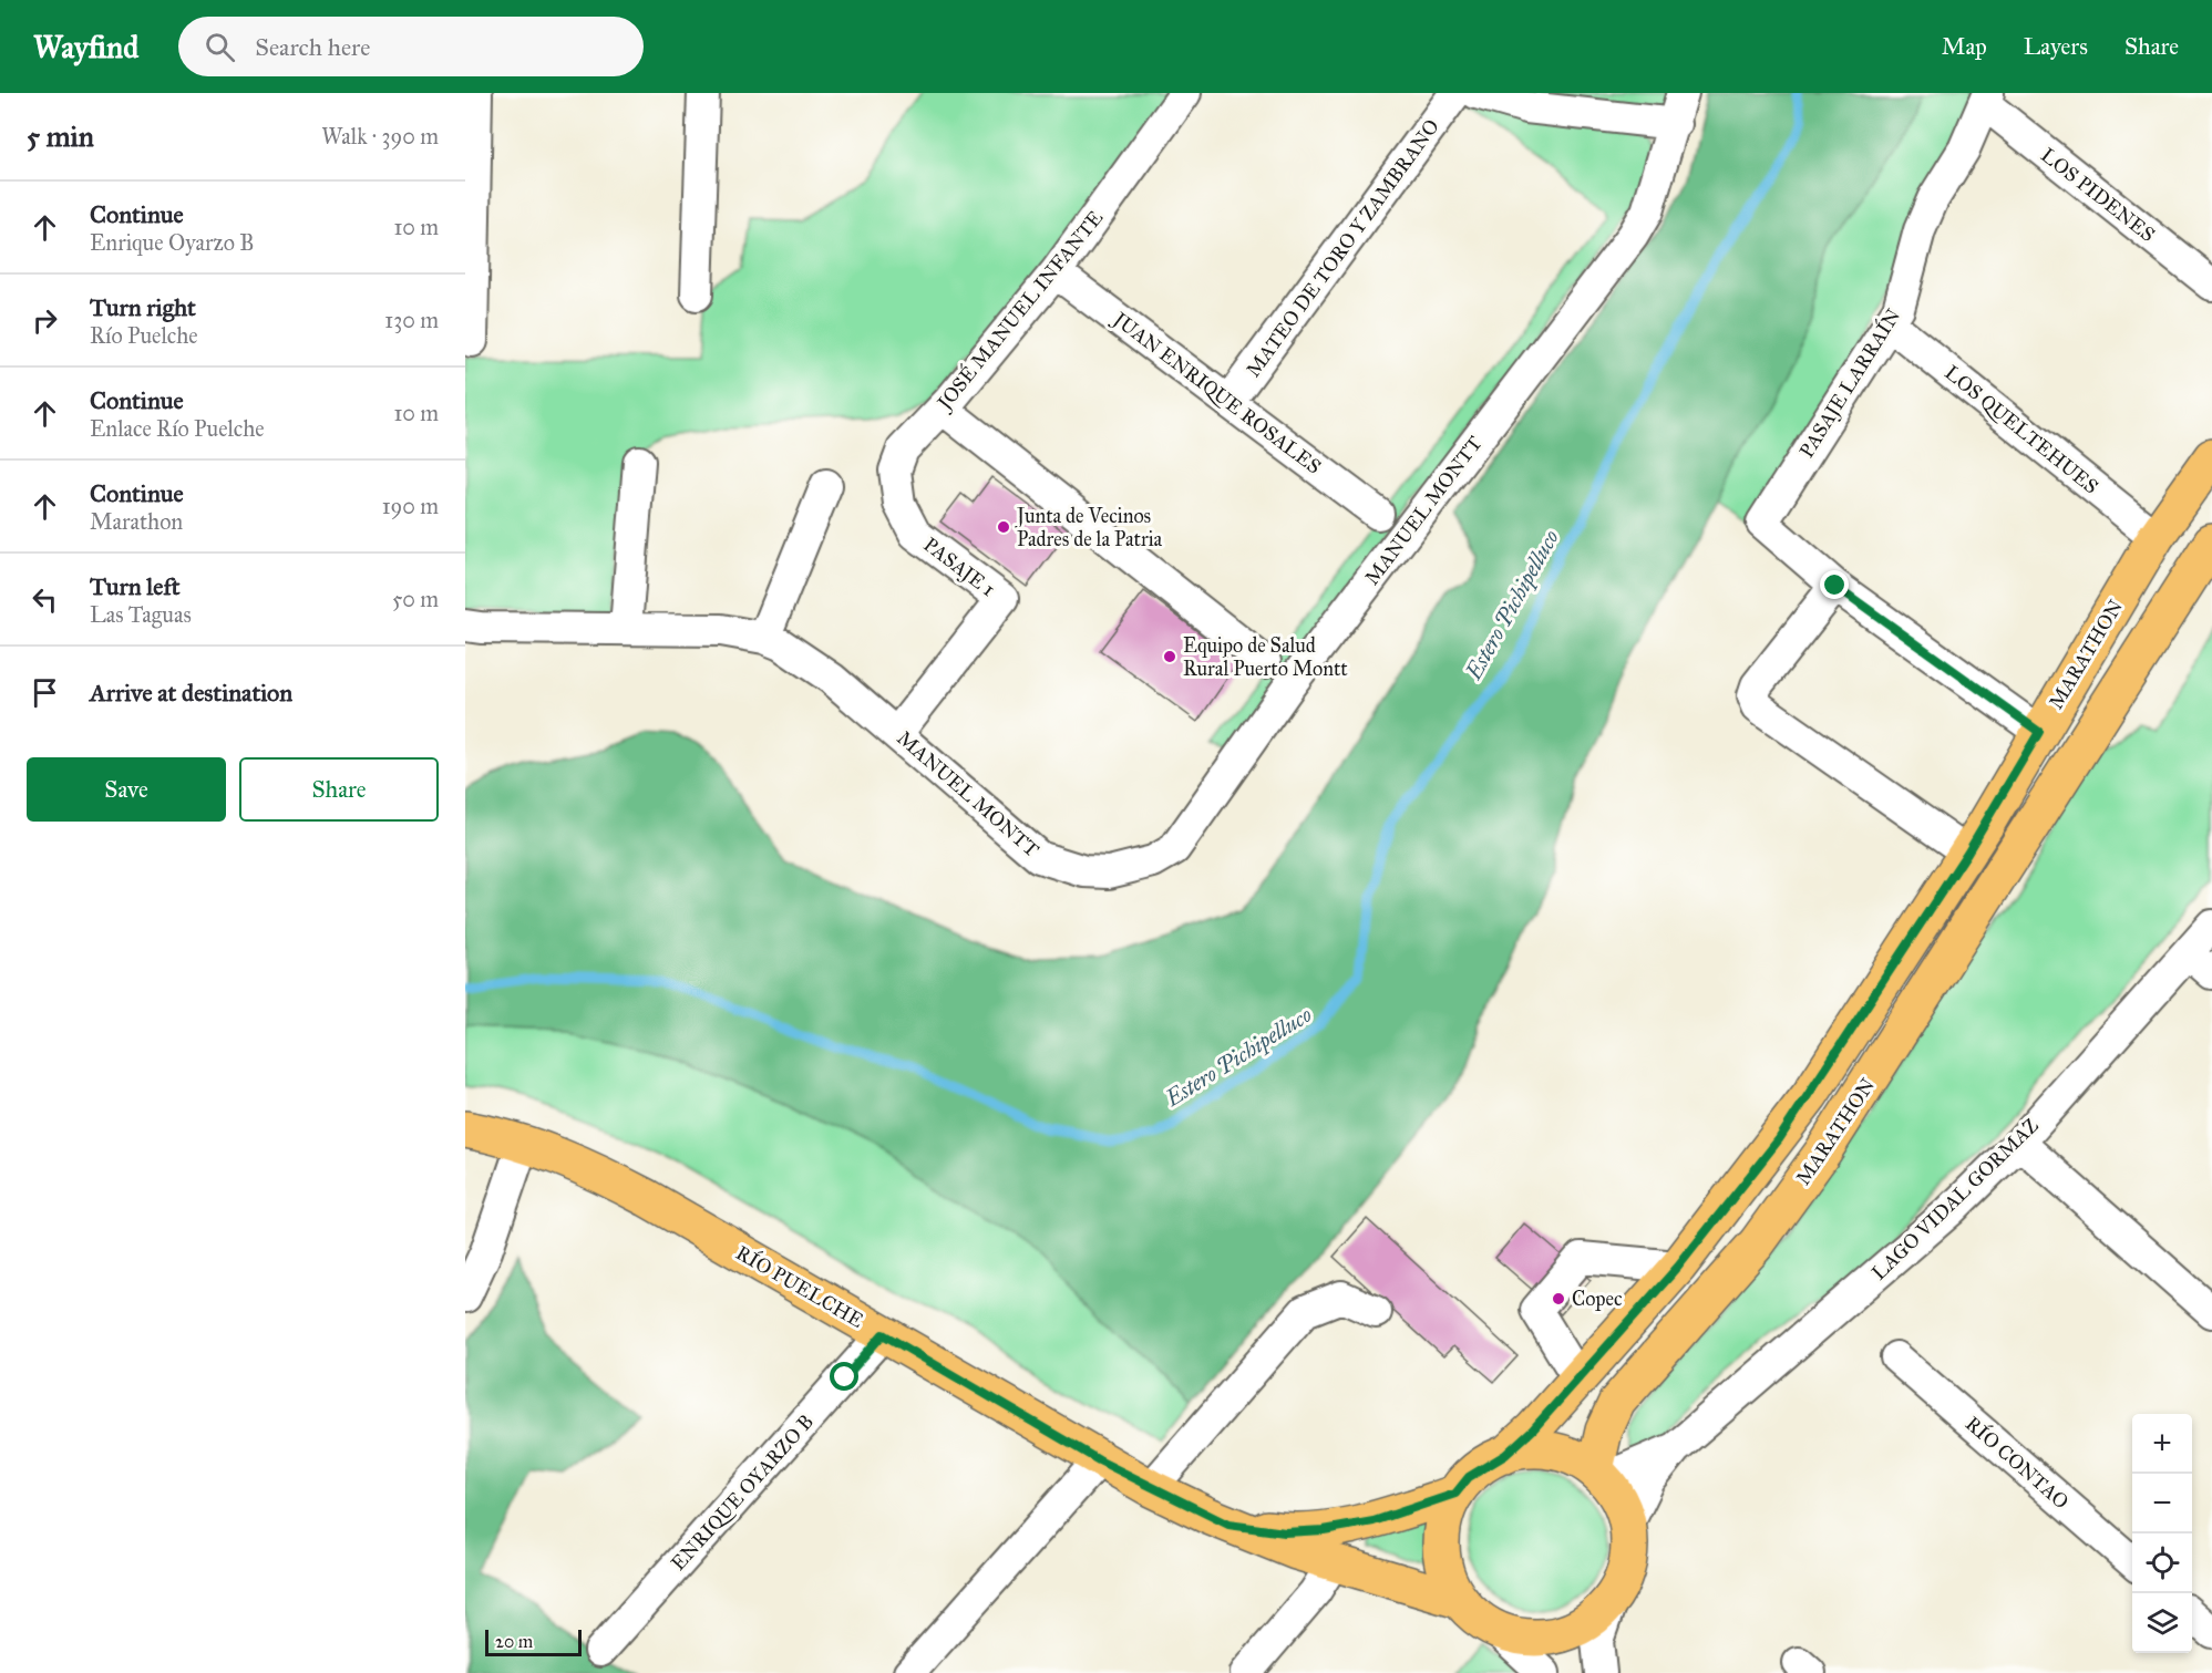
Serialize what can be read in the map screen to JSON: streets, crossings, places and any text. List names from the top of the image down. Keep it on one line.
{"streets":{"main road":["MARATHON","RÍO PUELCHE"],"street":["LOS PIDENES","MATEO DE TORO Y ZAMBRANO","JOSÉ MANUEL INFANTE","PASAJE LARRAÍN","JUAN ENRIQUE ROSALES","LOS QUELTEHUES","MANUEL MONTT","PASAJE 1","LAGO VIDAL GORMAZ","RÍO CONTAO","ENRIQUE OYARZO B"]},"crossings":[["LOS PIDENES","PASAJE LARRAÍN"],["MATEO DE TORO Y ZAMBRANO","JUAN ENRIQUE ROSALES"],["JOSÉ MANUEL INFANTE","JUAN ENRIQUE ROSALES"],["JOSÉ MANUEL INFANTE","PASAJE 1"],["PASAJE LARRAÍN","LOS QUELTEHUES"],["LOS QUELTEHUES","MARATHON"],["MANUEL MONTT","PASAJE 1"],["MARATHON","LAGO VIDAL GORMAZ"],["MARATHON","RÍO PUELCHE"],["LAGO VIDAL GORMAZ","RÍO PUELCHE"],["RÍO PUELCHE","ENRIQUE OYARZO B"]],"water":["Estero Pichipelluco"],"places":["Junta de Vecinos Padres de la Patria","Equipo de Salud Rural Puerto Montt","Copec"],"scale_bar":"20 m","page":{"header":"Wayfind","search":"Search here","nav":["Map","Layers","Share"],"heading":["5 min","Walk · 390 m"],"list":[["Continue","Enrique Oyarzo B","10 m"],["Turn right","Río Puelche","130 m"],["Continue","Enlace Río Puelche","10 m"],["Continue","Marathon","190 m"],["Turn left","Las Taguas","50 m"],"Arrive at destination"],"buttons":["Save","Share"],"map_buttons":["+","−"],"scale":"20 m"}}
